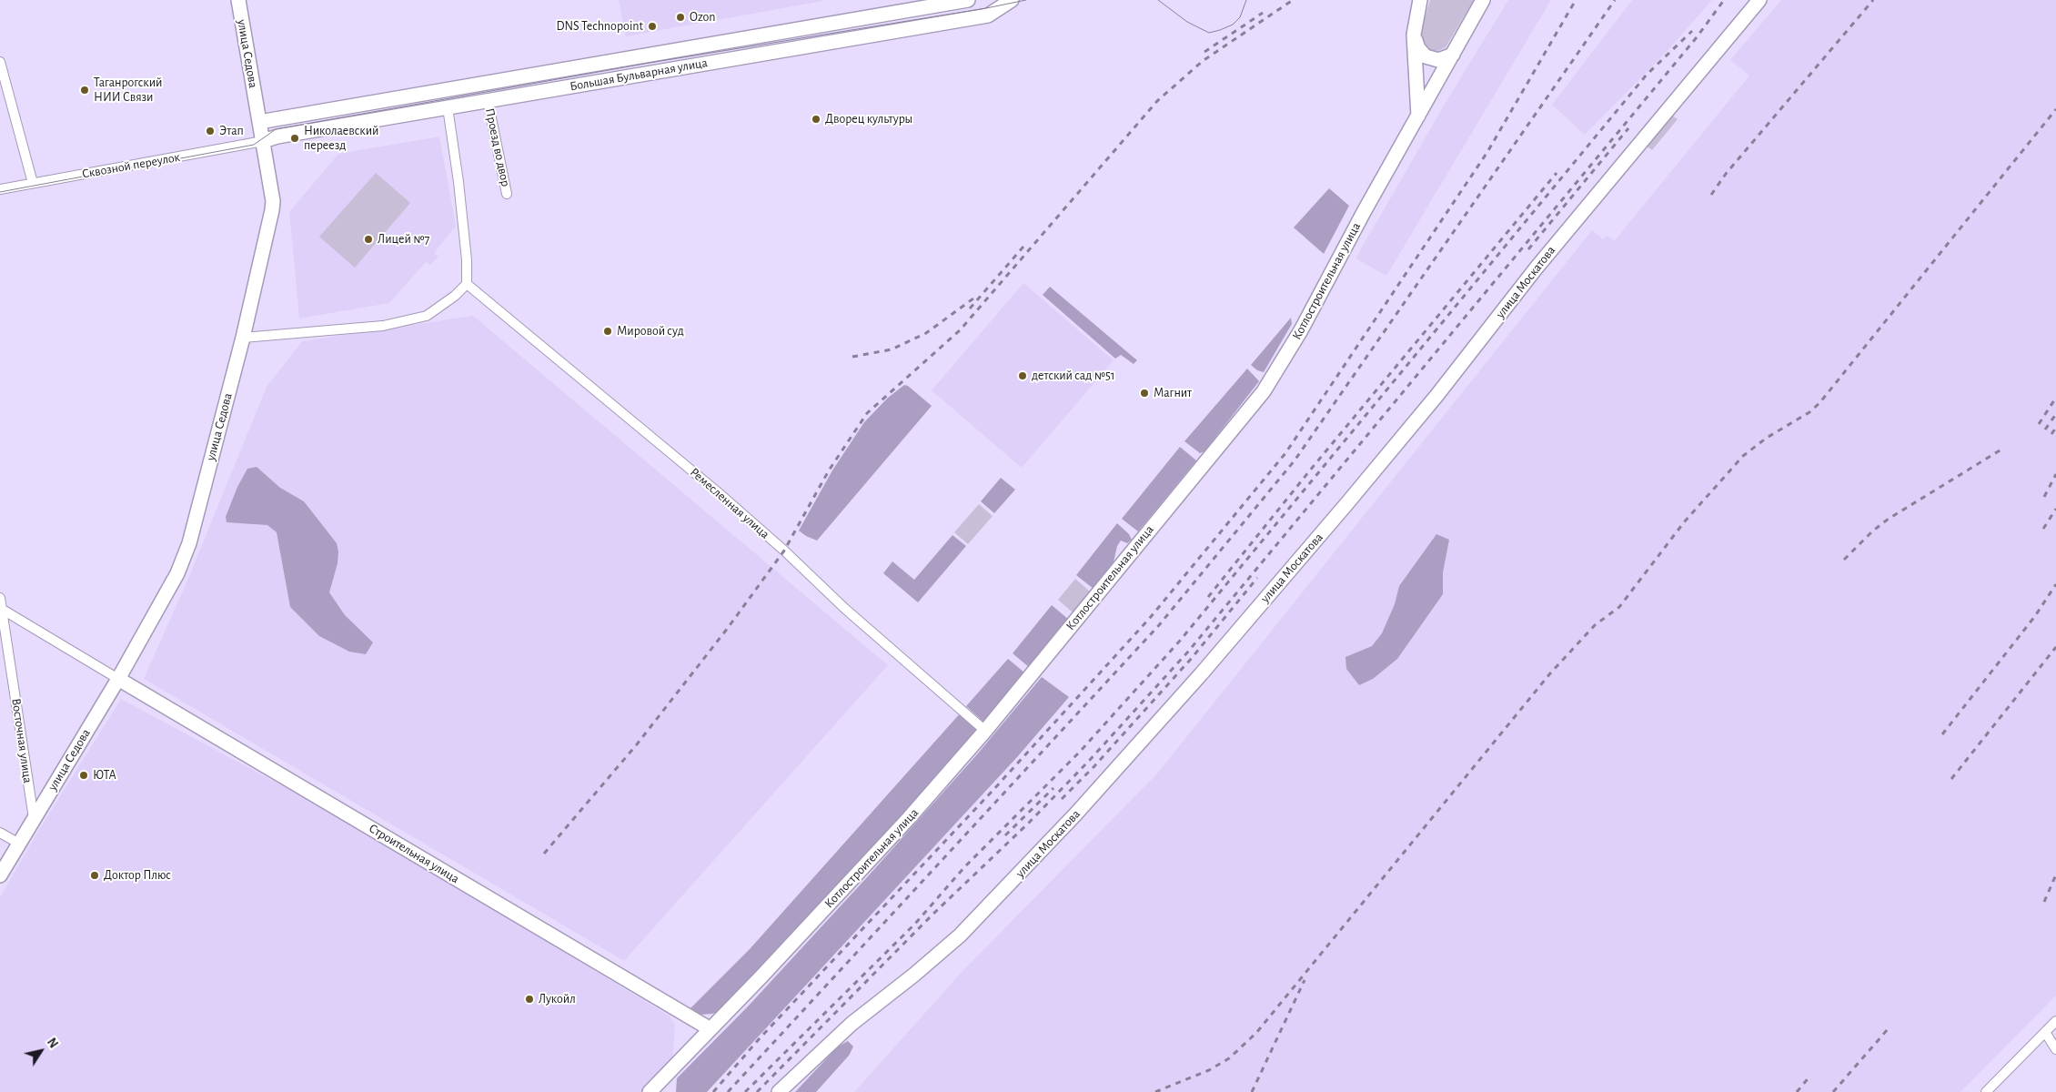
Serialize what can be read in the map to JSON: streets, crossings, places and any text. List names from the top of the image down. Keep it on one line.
{"streets":{"main road":["улица Седова","Большая Бульварная улица","Котлостроительная улица","улица Москатова","Строительная улица"],"street":["Проезд во двор","Сквозной переулок","Ремесленная улица","Восточная улица"]},"crossings":[["улица Седова","Большая Бульварная улица"],["улица Седова","Сквозной переулок"],["улица Седова","Восточная улица"],["улица Седова","Строительная улица"],["Большая Бульварная улица","Проезд во двор"],["Большая Бульварная улица","Сквозной переулок"],["Котлостроительная улица","Ремесленная улица"],["Котлостроительная улица","Строительная улица"]],"places":["Ozon","DNS Technopoint","Таганрогский НИИ Связи","Дворец культуры","Этап","Николаевский переезд","Лицей №7","Мировой суд","детский сад №51","Магнит","ЮТА","Доктор Плюс","Лукойл"],"north":"top right"}
